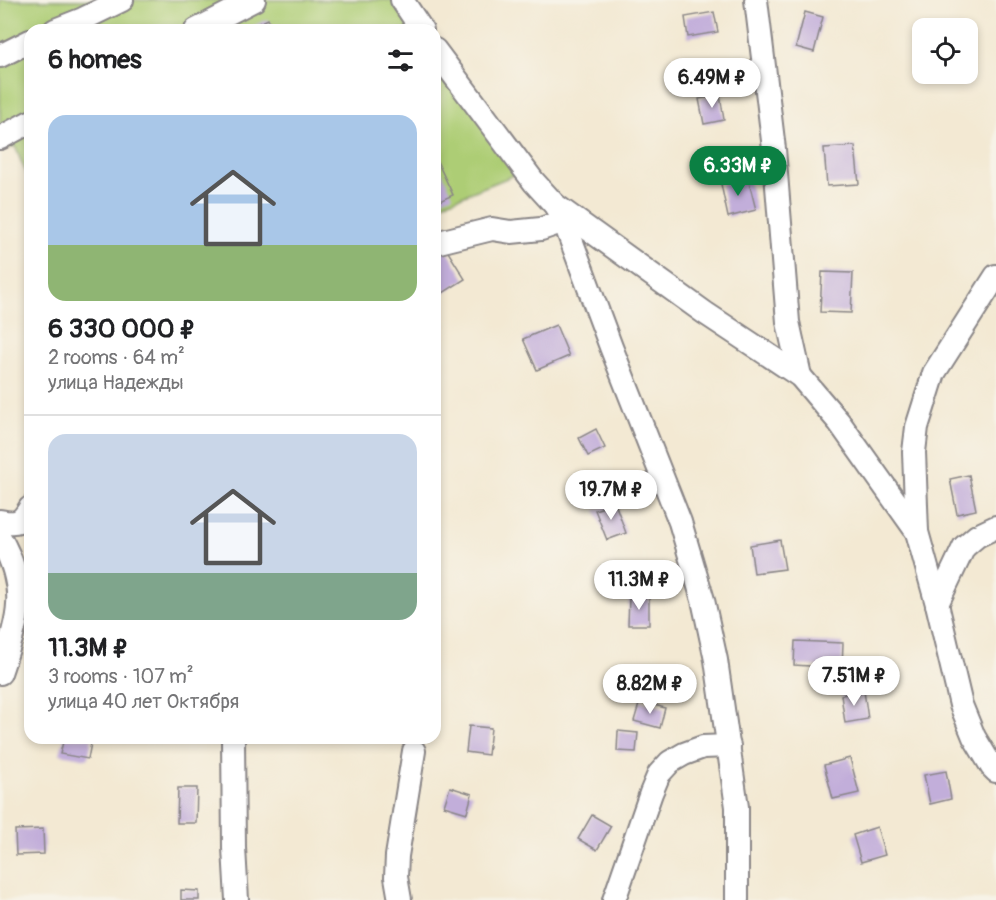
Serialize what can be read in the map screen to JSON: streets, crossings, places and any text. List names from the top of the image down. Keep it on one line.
{"page":{"heading":"6 homes","price":["6.49M ₽","6.33M ₽","19.7M ₽","11.3M ₽","7.51M ₽","8.82M ₽"],"list":[{"name":"6 330 000 ₽","note":"2 rooms · 64 m² · улица Надежды"},{"name":"11.3M ₽","note":"3 rooms · 107 m² · улица 40 лет Октября"}]}}
